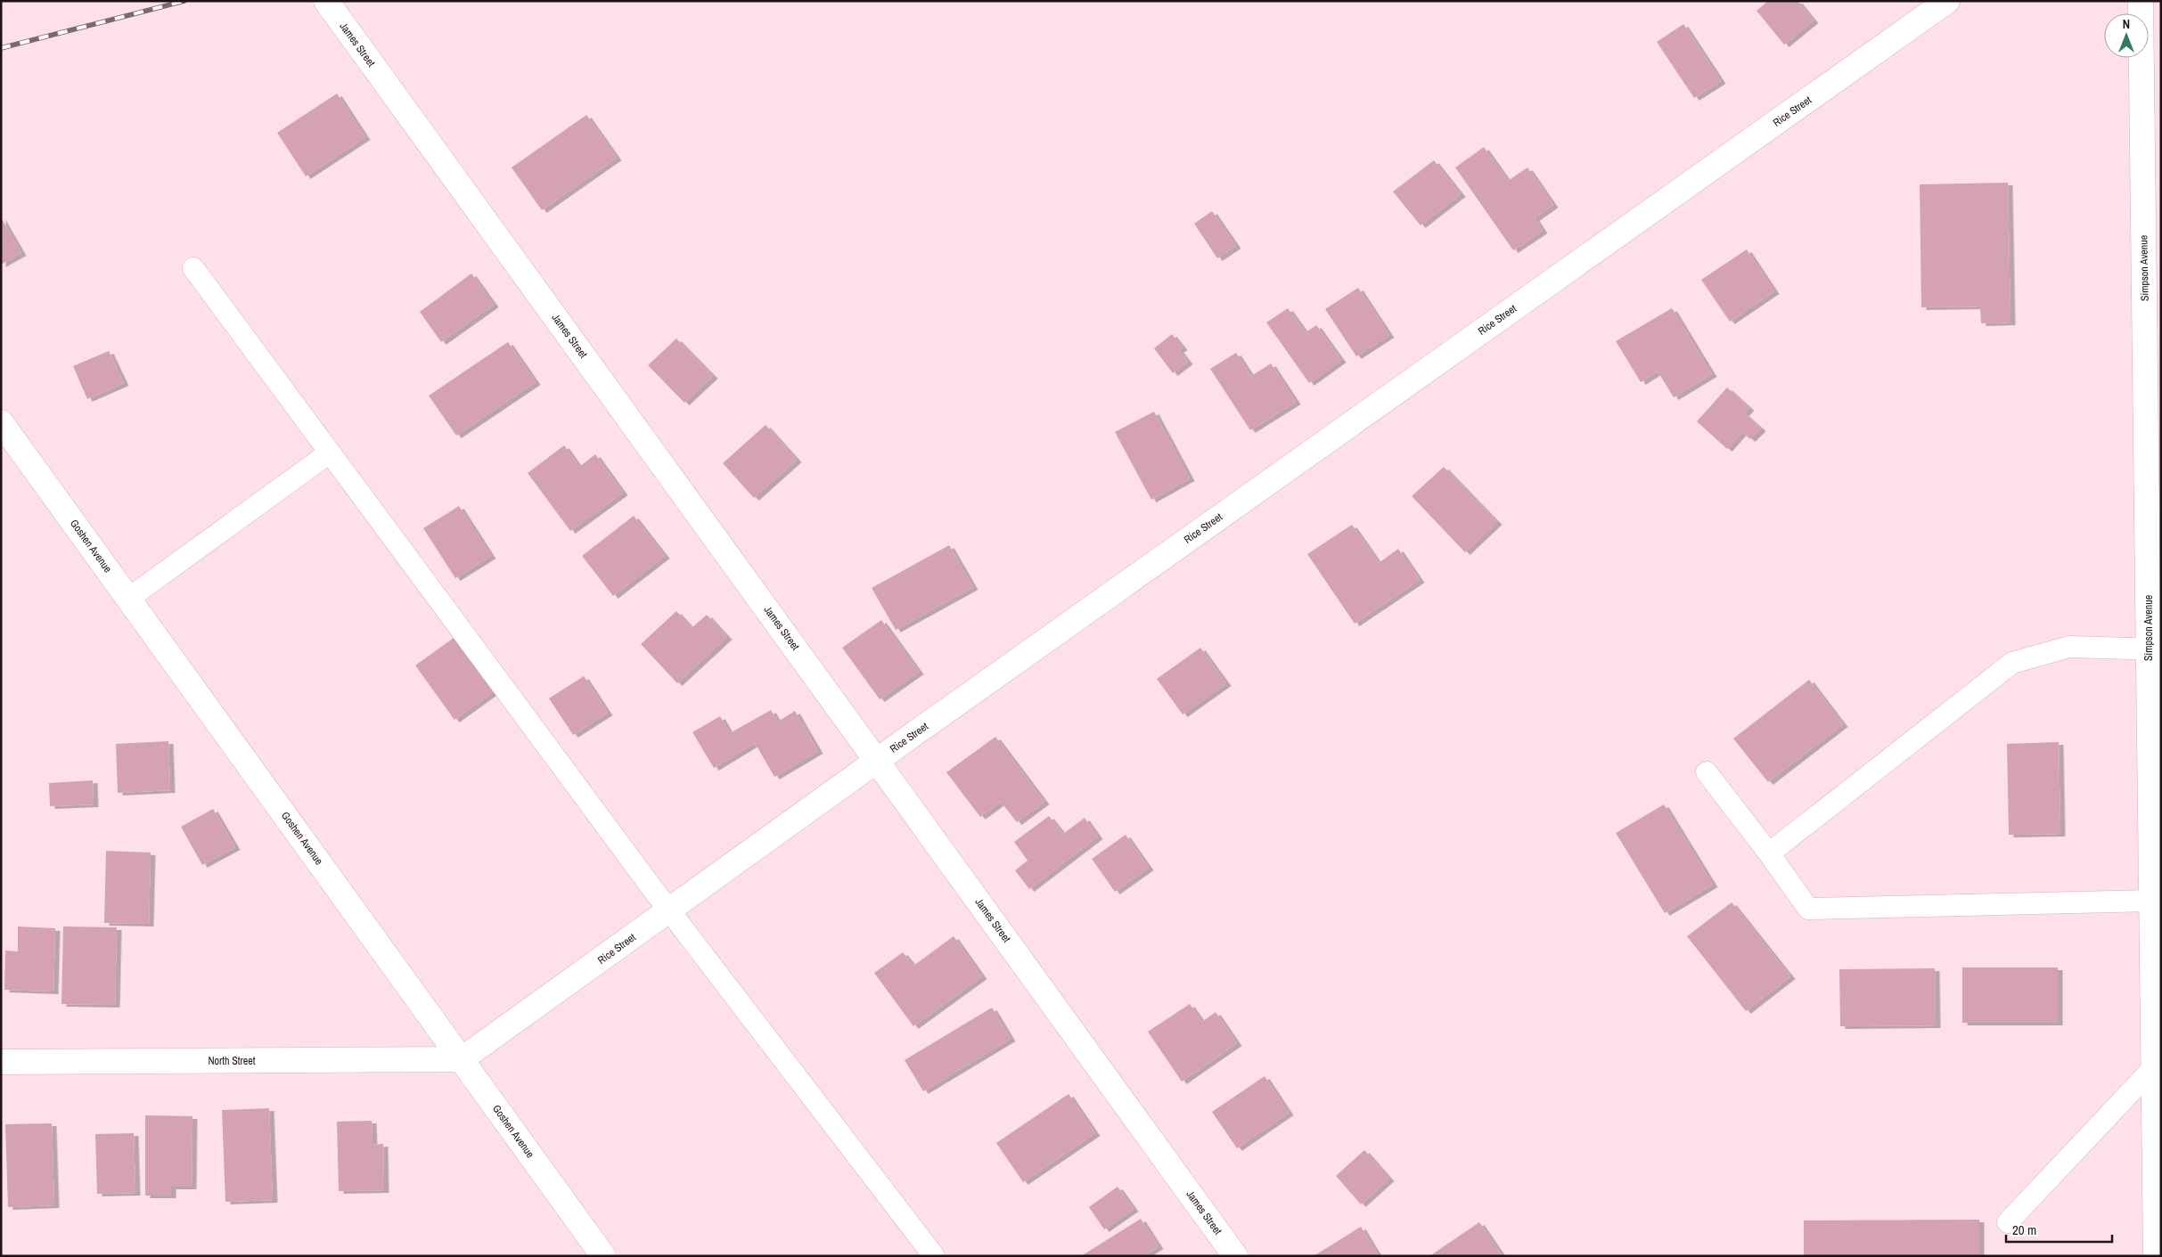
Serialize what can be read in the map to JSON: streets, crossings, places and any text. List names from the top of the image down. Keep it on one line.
{"streets":{"street":["James Street","Rice Street","Simpson Avenue","Goshen Avenue","North Street"]},"crossings":[["James Street","Rice Street"],["Rice Street","Goshen Avenue"],["Rice Street","North Street"],["Goshen Avenue","North Street"]],"scale_bar":"20 m","north":"top"}
